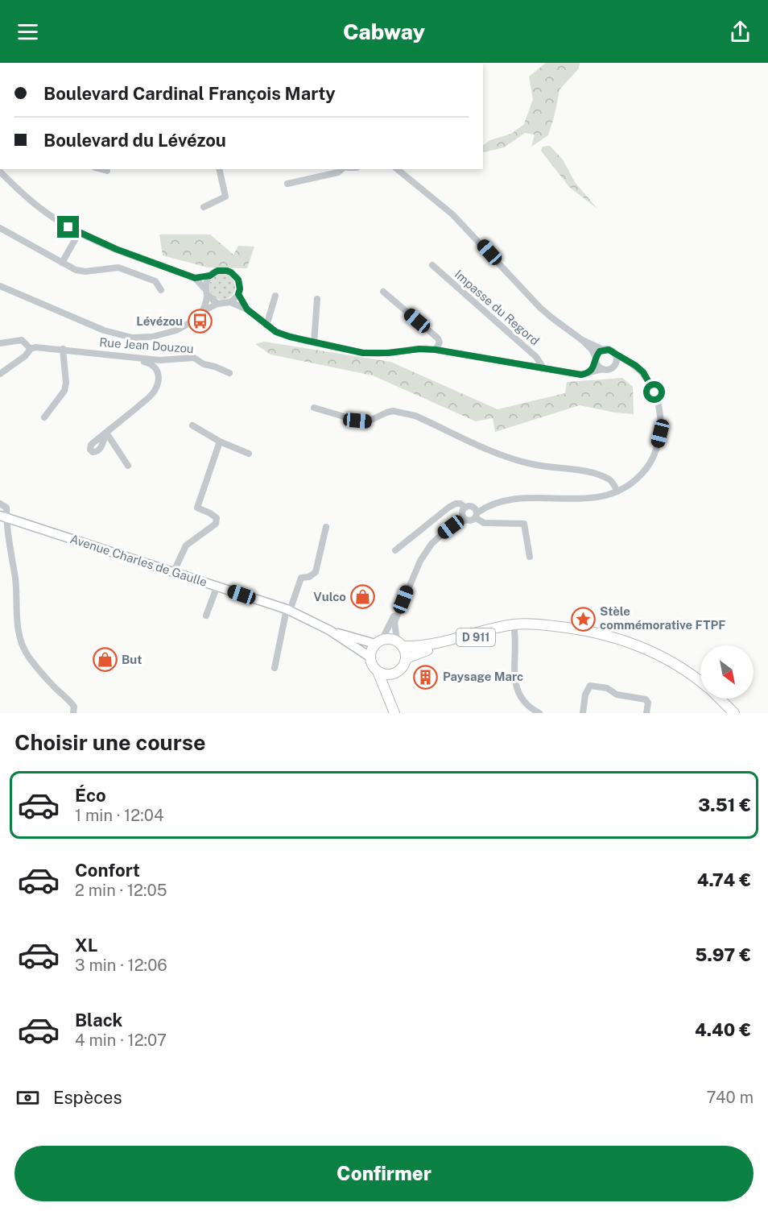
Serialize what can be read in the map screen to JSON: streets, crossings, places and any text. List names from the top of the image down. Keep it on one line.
{"streets":{"main road":["Avenue Charles de Gaulle","D 911"],"street":["Impasse du Regord","Rue Jean Douzou"]},"places":{"bus stop":["Lévézou"],"shop":["Vulco","But"],"place":["Stèle commémorative FTPF"],"building":["Paysage Marc"]},"north":"bottom right","page":{"header":"Cabway","banner":["Boulevard Cardinal François Marty","Boulevard du Lévézou"],"heading":"Choisir une course","list":[{"name":"Éco","note":"1 min · 12:04","value":"3.51 €"},{"name":"Confort","note":"2 min · 12:05","value":"4.74 €"},{"name":"XL","note":"3 min · 12:06","value":"5.97 €"},{"name":"Black","note":"4 min · 12:07","value":"4.40 €"}],"pay":["Espèces","740 m"],"buttons":"Confirmer"}}
